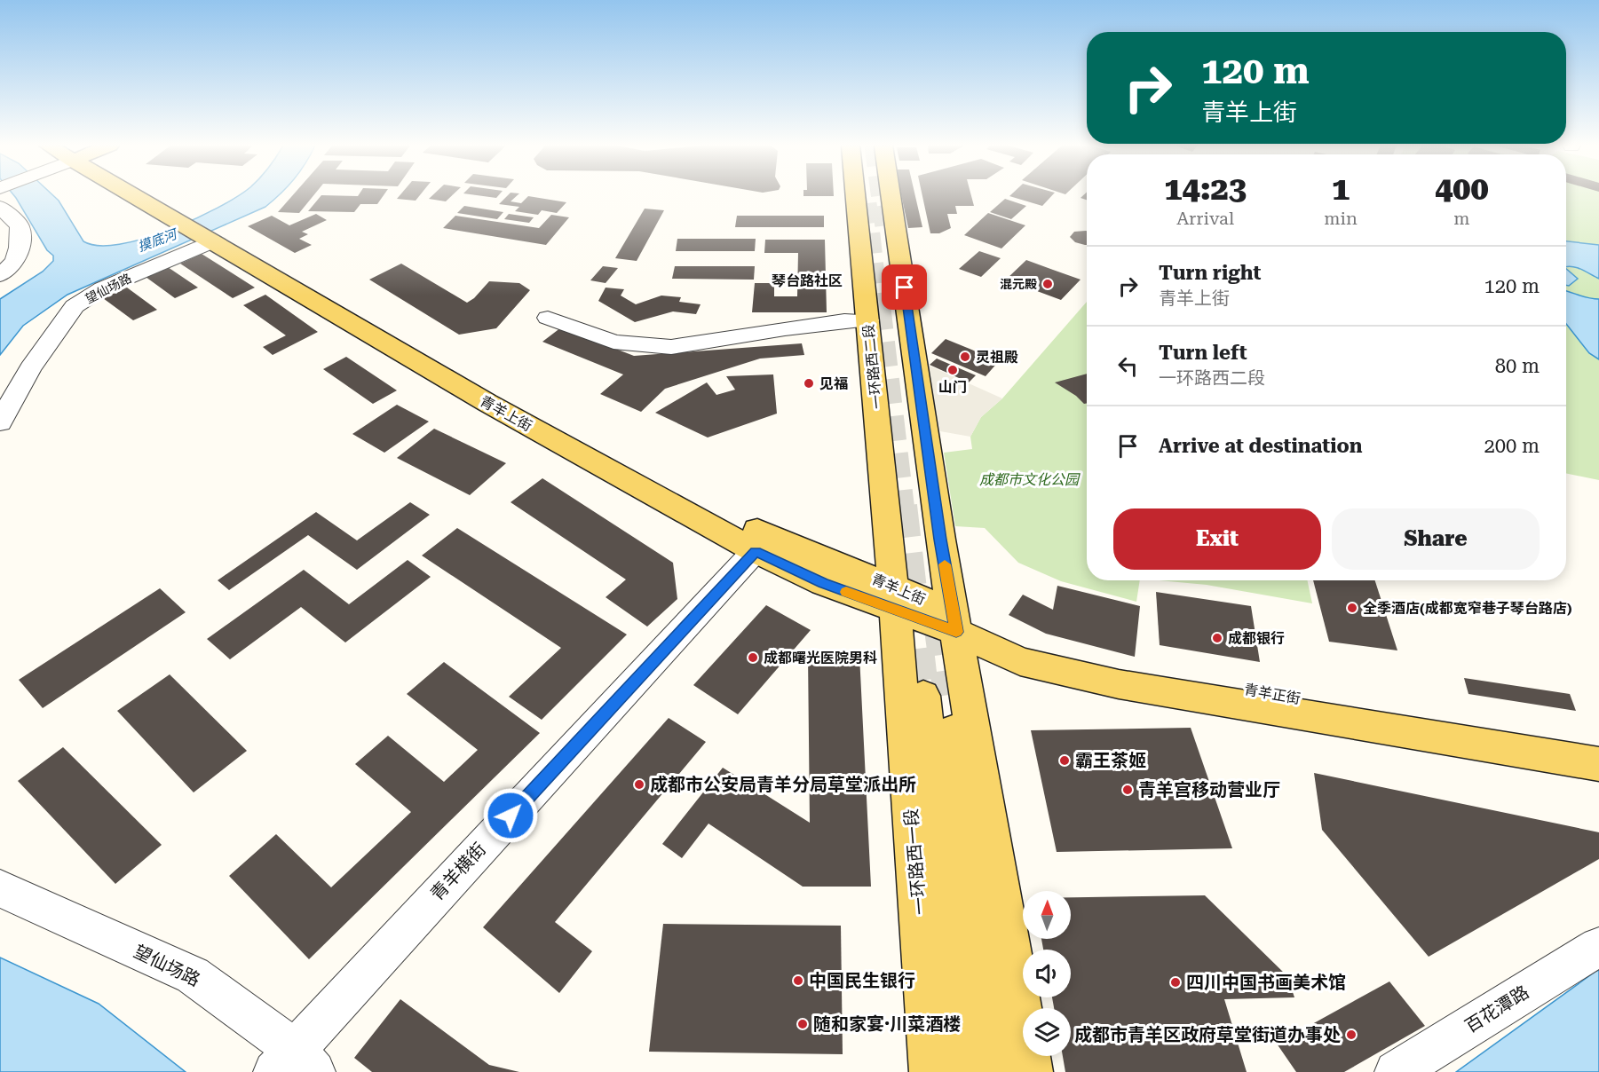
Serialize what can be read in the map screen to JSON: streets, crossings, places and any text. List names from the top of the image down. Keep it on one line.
{"streets":{"main road":["一环路西二段","青羊上街","青羊正街","一环路西一段"],"street":["望仙场路","青羊横街","百花潭路"]},"crossings":[["望仙场路","青羊上街"],["望仙场路","青羊横街"],["一环路西二段","青羊上街"],["一环路西二段","一环路西一段"],["青羊上街","青羊正街"],["青羊上街","一环路西一段"],["青羊上街","青羊横街"]],"districts":["琴台路社区"],"water":["摸底河"],"parks":["成都市文化公园"],"places":["混元殿","灵祖殿","山门","见福","全季酒店(成都宽窄巷子琴台路店)","成都银行","成都曙光医院男科","霸王茶姬","成都市公安局青羊分局草堂派出所","青羊宫移动营业厅","中国民生银行","四川中国书画美术馆","随和家宴·川菜酒楼","成都市青羊区政府草堂街道办事处"],"north":"top","page":{"turn":["120 m","青羊上街"],"eta":["14:23","Arrival","1","min","400","m"],"list":[{"name":"Turn right","note":"青羊上街","value":"120 m"},{"name":"Turn left","note":"一环路西二段","value":"80 m"},{"name":"Arrive at destination","value":"200 m"}],"buttons":["Exit","Share"]}}
